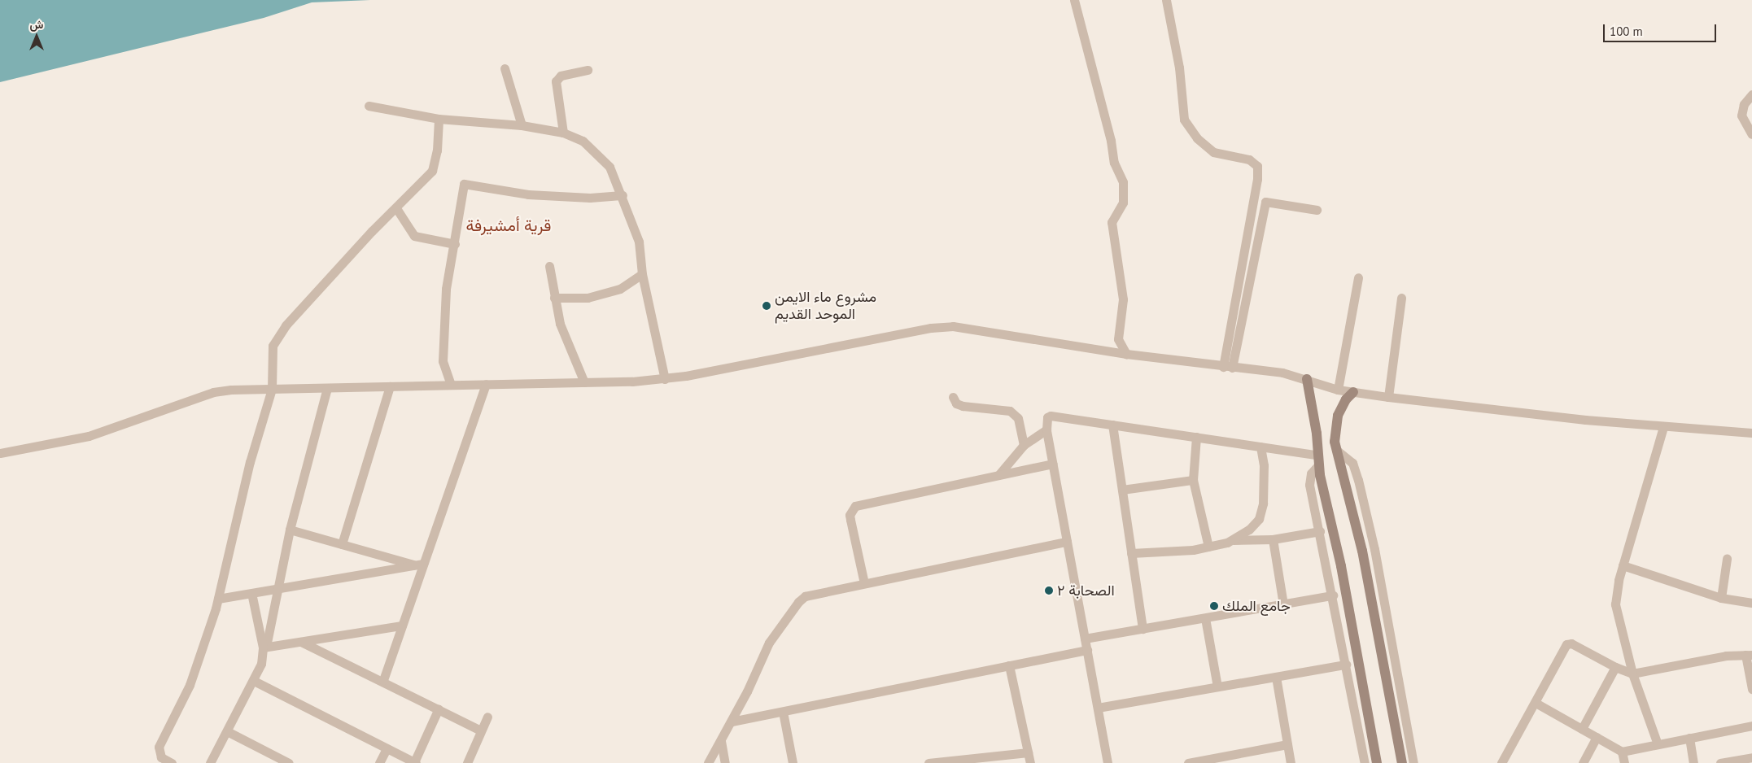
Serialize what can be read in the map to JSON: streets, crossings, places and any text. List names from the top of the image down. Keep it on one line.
{"districts":["قرية أمشيرفة"],"places":["مشروع ماء الايمن الموحد القديم","الصحابة ٢","جامع الملك"],"scale_bar":"100 m","north":"top"}
